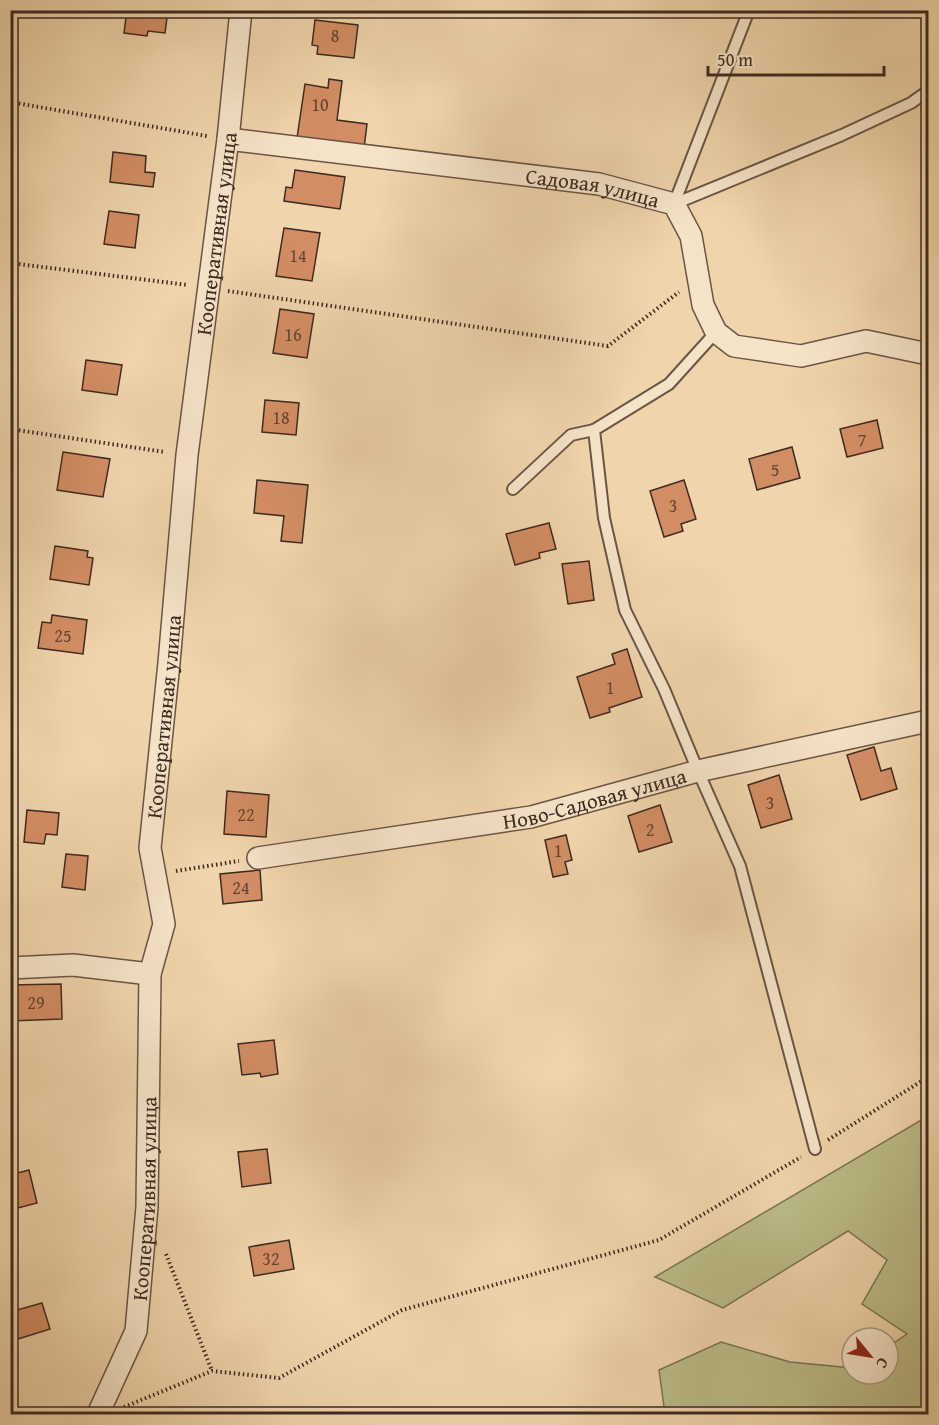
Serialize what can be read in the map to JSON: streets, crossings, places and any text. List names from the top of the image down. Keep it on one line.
{"streets":{"street":["Садовая улица","Кооперативная улица","Ново-Садовая улица"]},"crossings":[["Садовая улица","Кооперативная улица"]],"house_numbers":["8","10","14","16","18","7","5","3","25","1","3","22","2","1","24","29","32"],"scale_bar":"50 m","north":"bottom right"}
